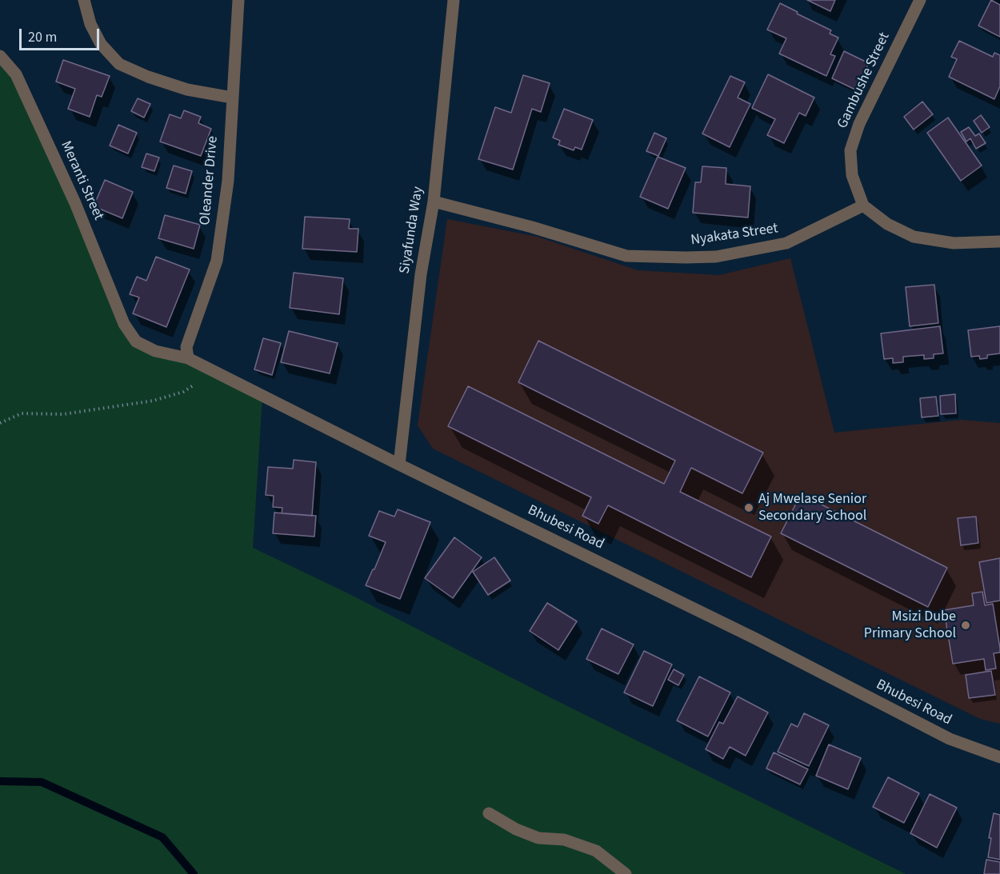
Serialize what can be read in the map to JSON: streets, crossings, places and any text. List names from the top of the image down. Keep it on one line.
{"streets":{"street":["Gambushe Street","Meranti Street","Oleander Drive","Siyafunda Way","Nyakata Street","Bhubesi Road"]},"crossings":[["Gambushe Street","Nyakata Street"],["Meranti Street","Bhubesi Road"],["Oleander Drive","Bhubesi Road"],["Siyafunda Way","Nyakata Street"],["Siyafunda Way","Bhubesi Road"]],"places":["Aj Mwelase Senior Secondary School","Msizi Dube Primary School"],"scale_bar":"20 m"}
